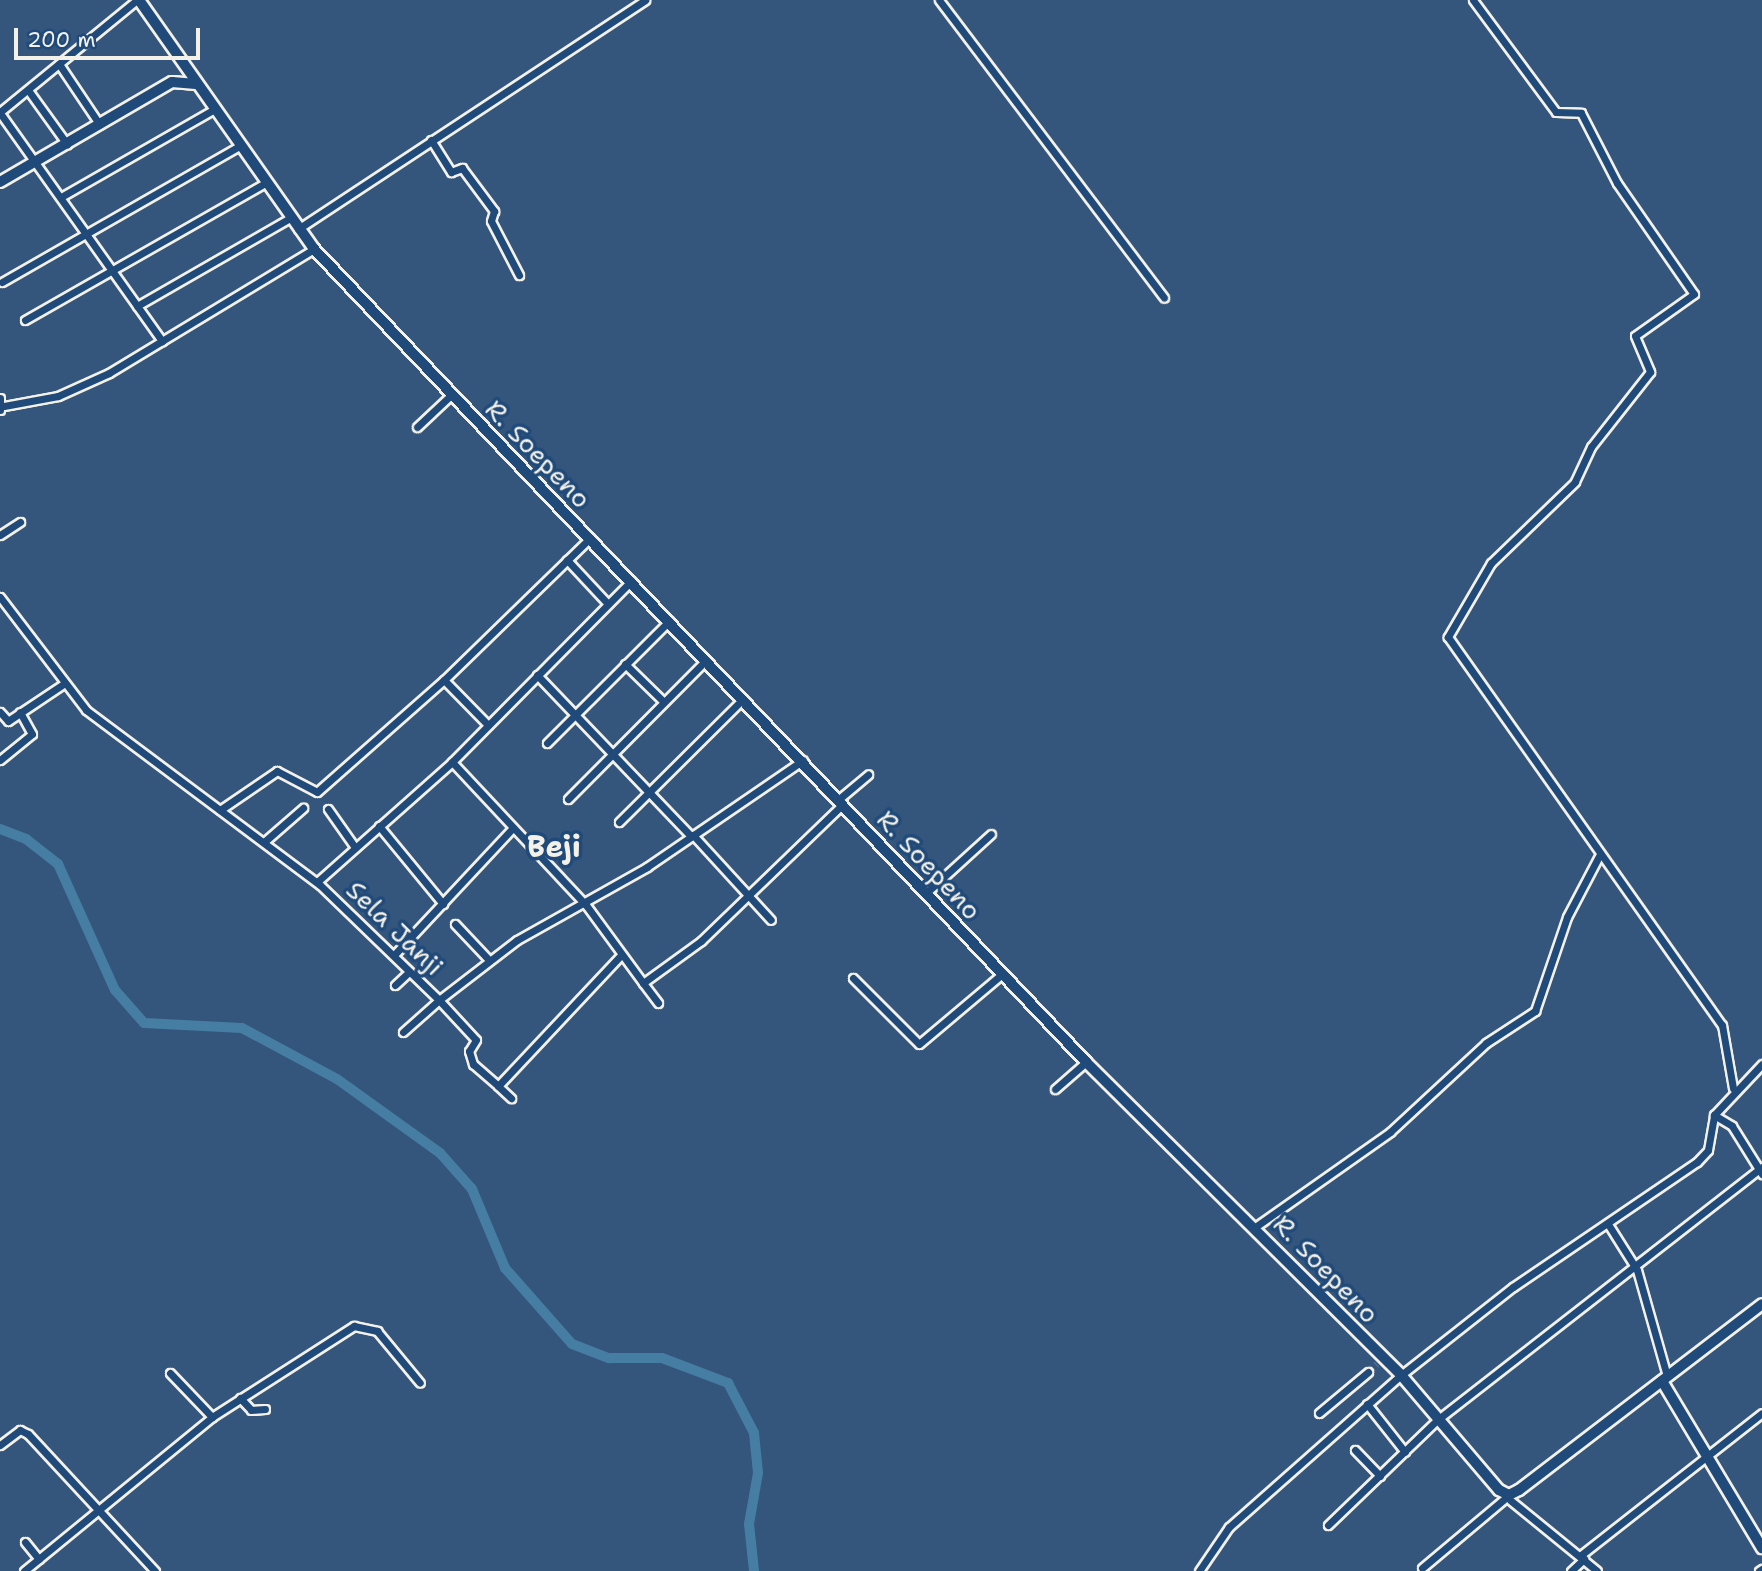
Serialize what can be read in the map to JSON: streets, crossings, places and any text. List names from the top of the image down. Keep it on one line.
{"streets":{"street":["R. Soepeno","Sela Janji"]},"crossings":[["R. Soepeno","Sela Janji"]],"districts":["Beji"],"scale_bar":"200 m"}
